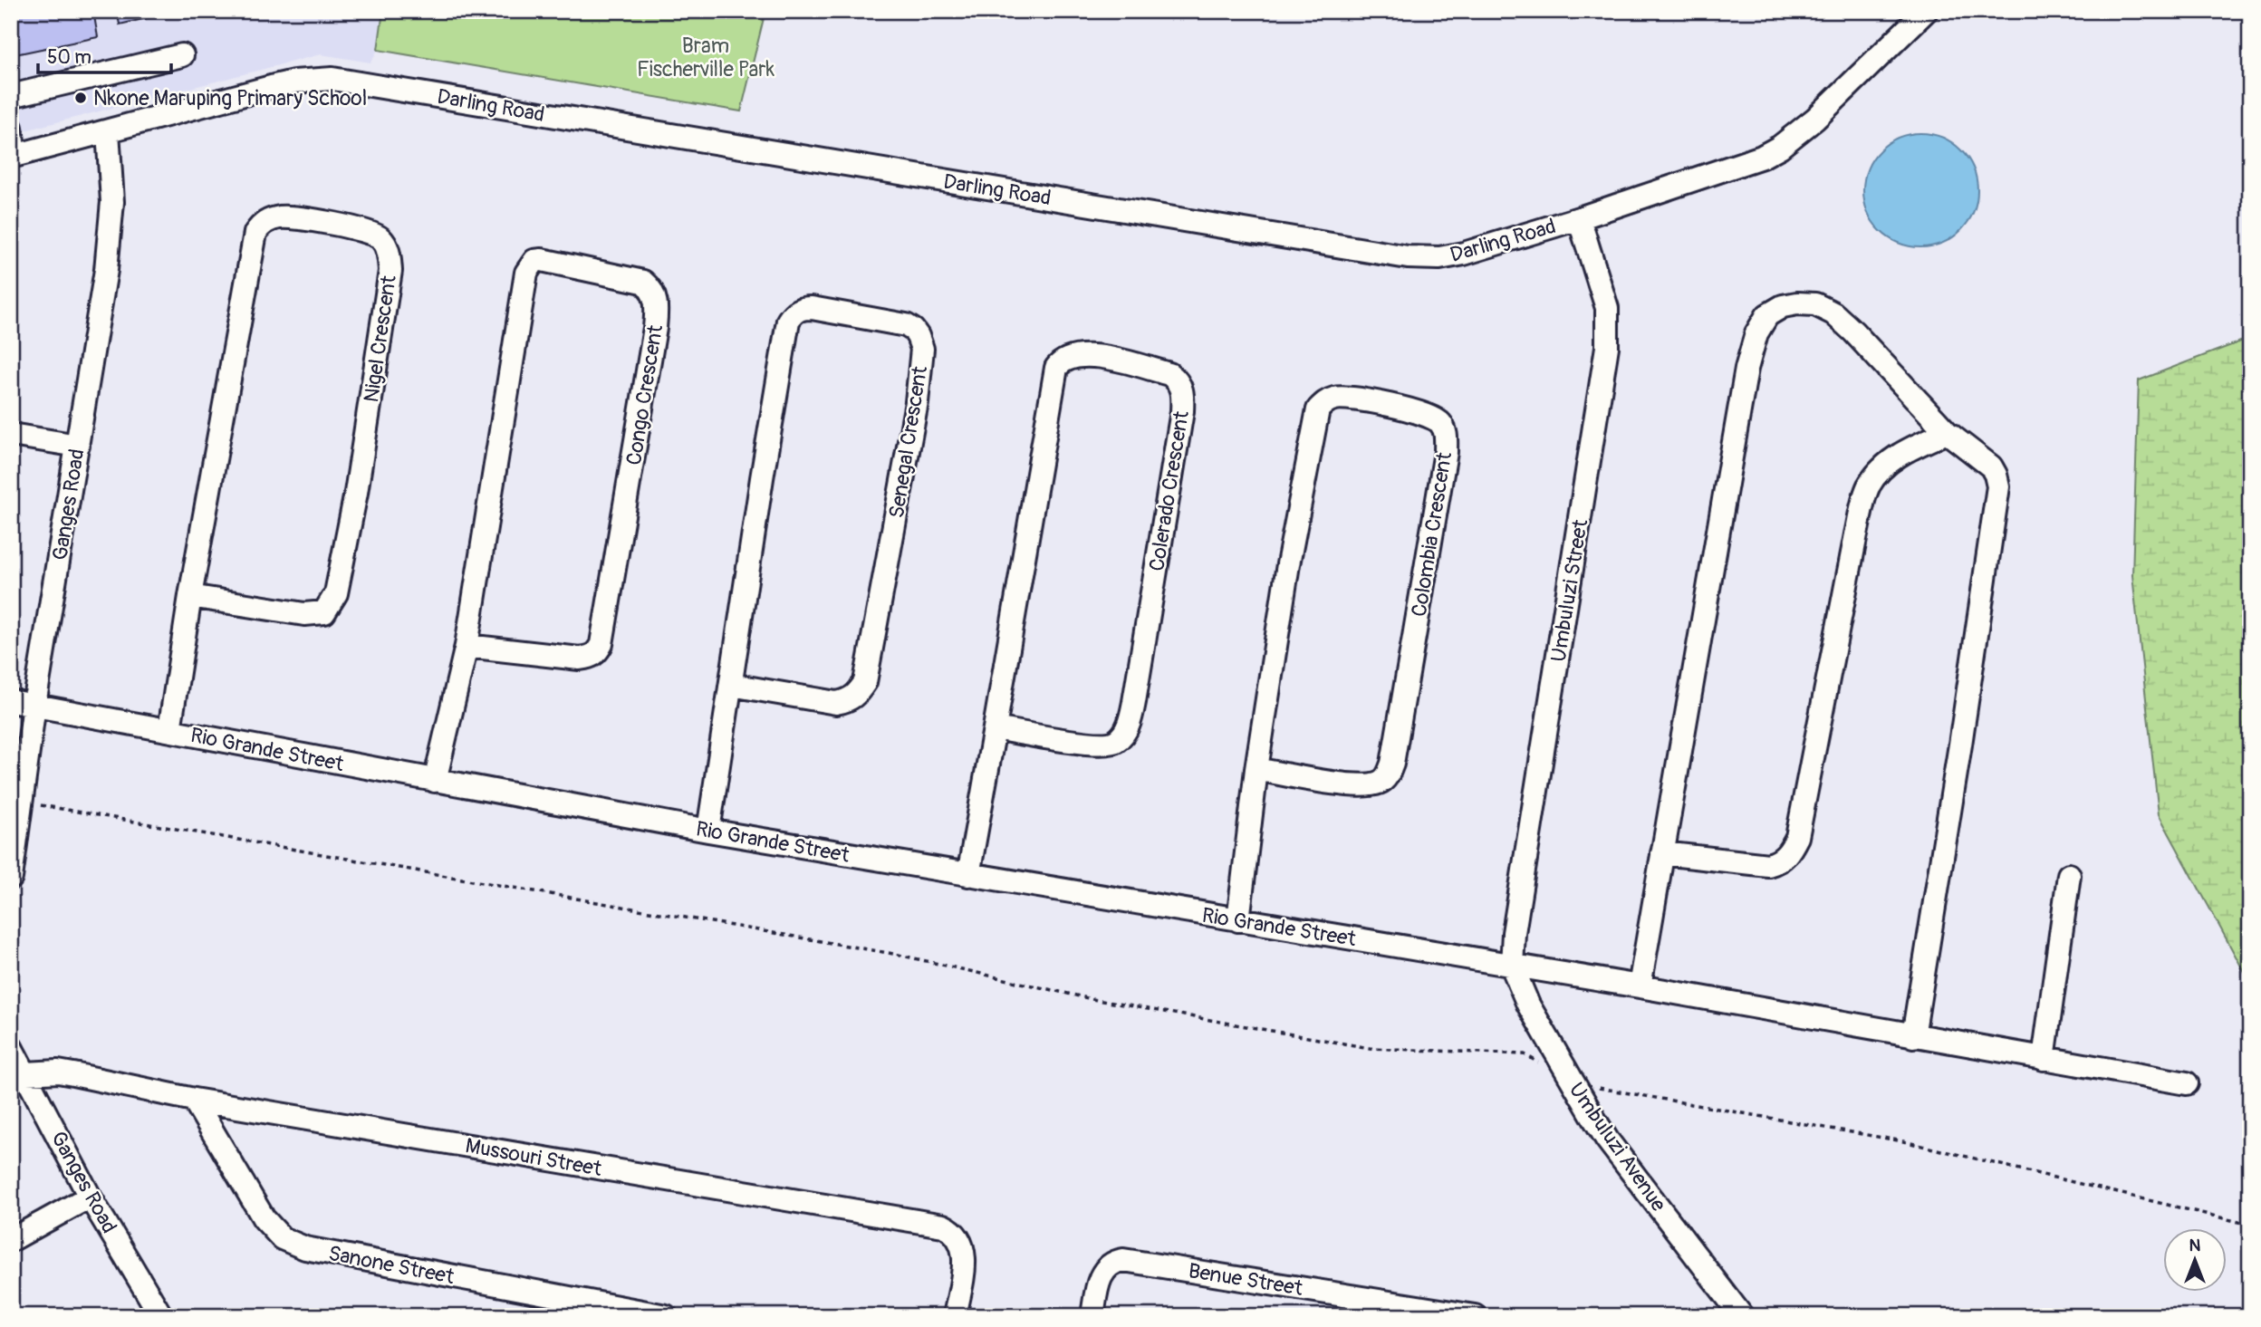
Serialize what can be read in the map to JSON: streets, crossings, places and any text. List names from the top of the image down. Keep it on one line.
{"streets":{"street":["Darling Road","Nigel Crescent","Congo Crescent","Senegal Crescent","Colerado Crescent","Ganges Road","Colombia Crescent","Umbuluzi Street","Rio Grande Street","Umbuluzi Avenue","Mussouri Street","Sanone Street","Benue Street"]},"crossings":[["Darling Road","Ganges Road"],["Darling Road","Umbuluzi Street"],["Nigel Crescent","Rio Grande Street"],["Congo Crescent","Rio Grande Street"],["Senegal Crescent","Rio Grande Street"],["Colerado Crescent","Rio Grande Street"],["Ganges Road","Rio Grande Street"],["Ganges Road","Mussouri Street"],["Colombia Crescent","Rio Grande Street"],["Umbuluzi Street","Rio Grande Street"],["Umbuluzi Street","Umbuluzi Avenue"],["Rio Grande Street","Umbuluzi Avenue"],["Mussouri Street","Sanone Street"]],"parks":["Bram Fischerville Park"],"places":["Nkone Maruping Primary School"],"scale_bar":"50 m","north":"top"}
